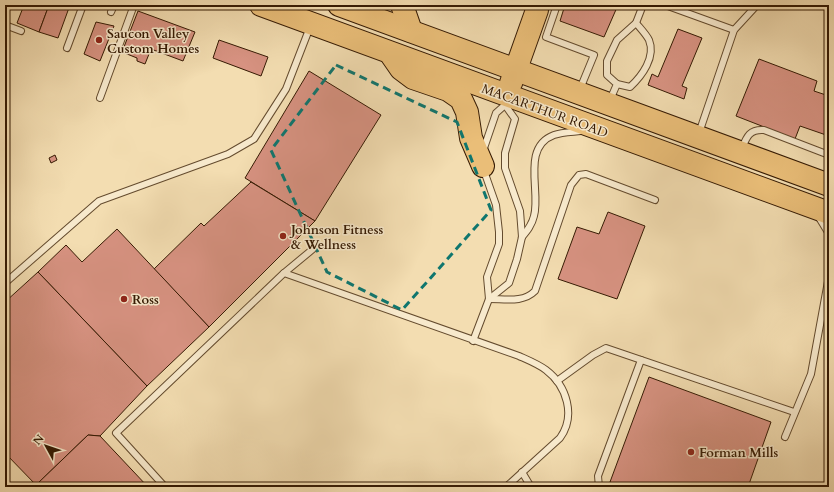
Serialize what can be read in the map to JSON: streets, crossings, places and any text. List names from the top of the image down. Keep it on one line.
{"streets":{"highway":["MACARTHUR ROAD"]},"places":["Saucon Valley Custom Homes","Johnson Fitness & Wellness","Ross","Forman Mills"],"north":"top left"}
